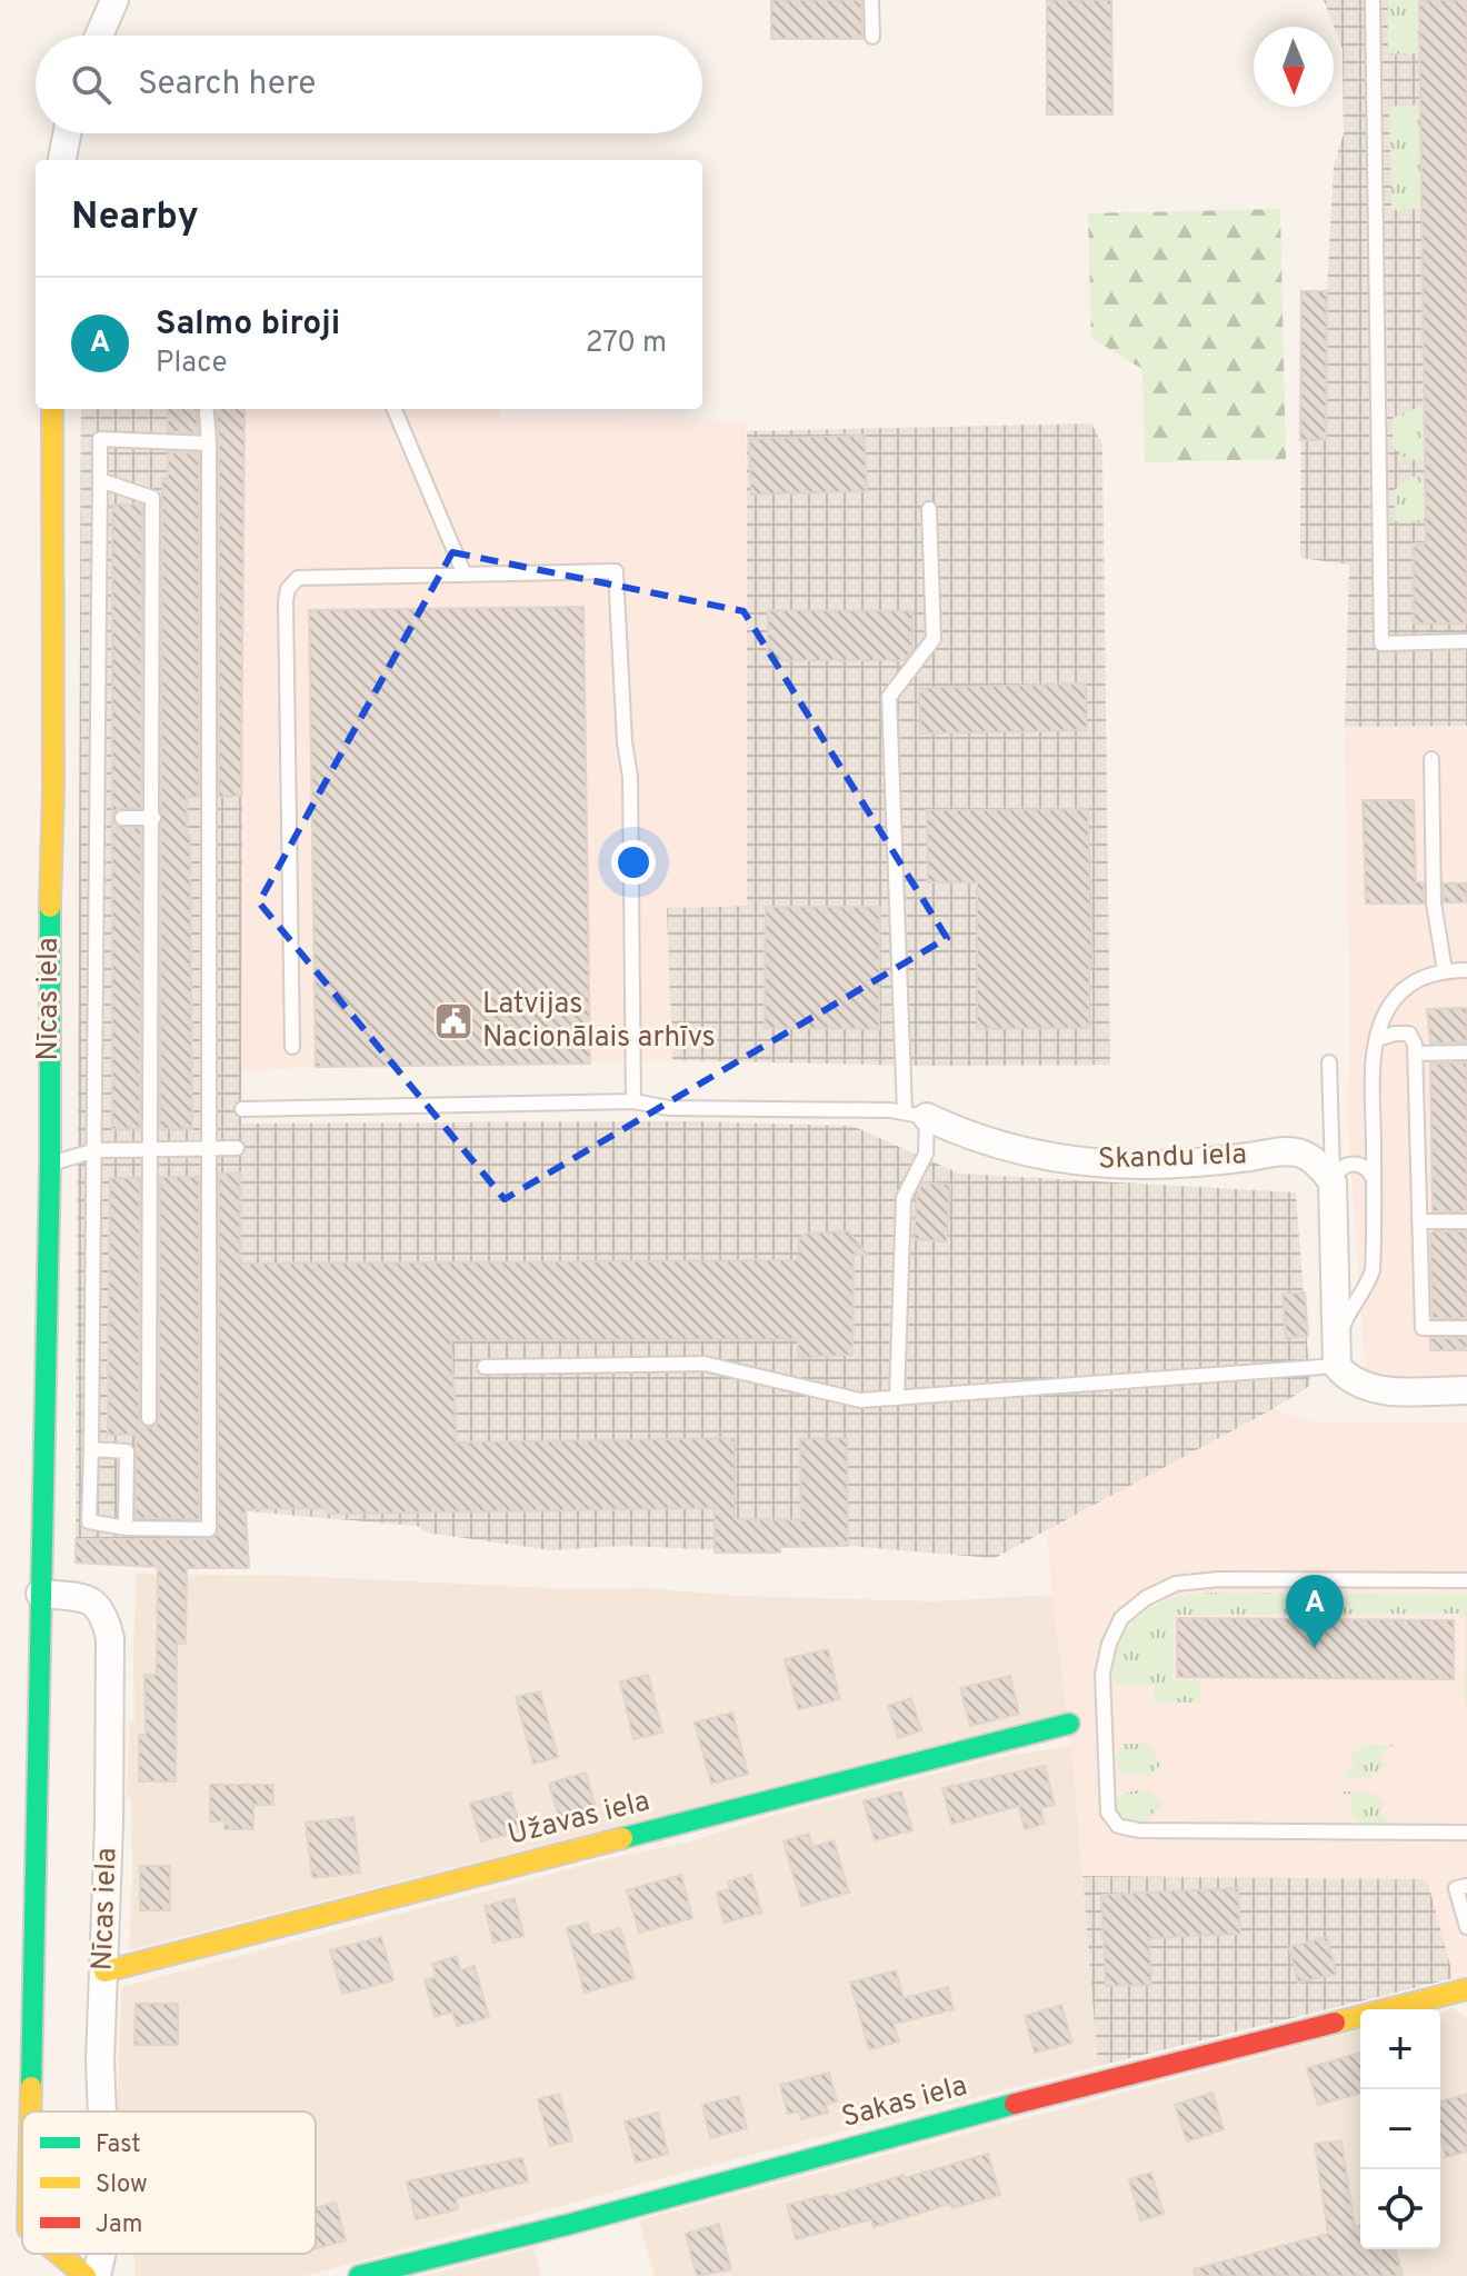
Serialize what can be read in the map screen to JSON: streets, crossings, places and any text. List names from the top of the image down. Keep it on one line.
{"streets":{"street":["Nīcas iela","Skandu iela","Užavas iela","Sakas iela"]},"crossings":[["Nīcas iela","Užavas iela"]],"places":{"public building":["Latvijas Nacionālais arhīvs"]},"legend":["Fast","Slow","Jam"],"north":"bottom","page":{"search":"Search here","heading":"Nearby","list":[{"mark":"A","name":"Salmo biroji","note":"Place","value":"270 m"}],"pins":"A","map_buttons":["+","−"]}}
